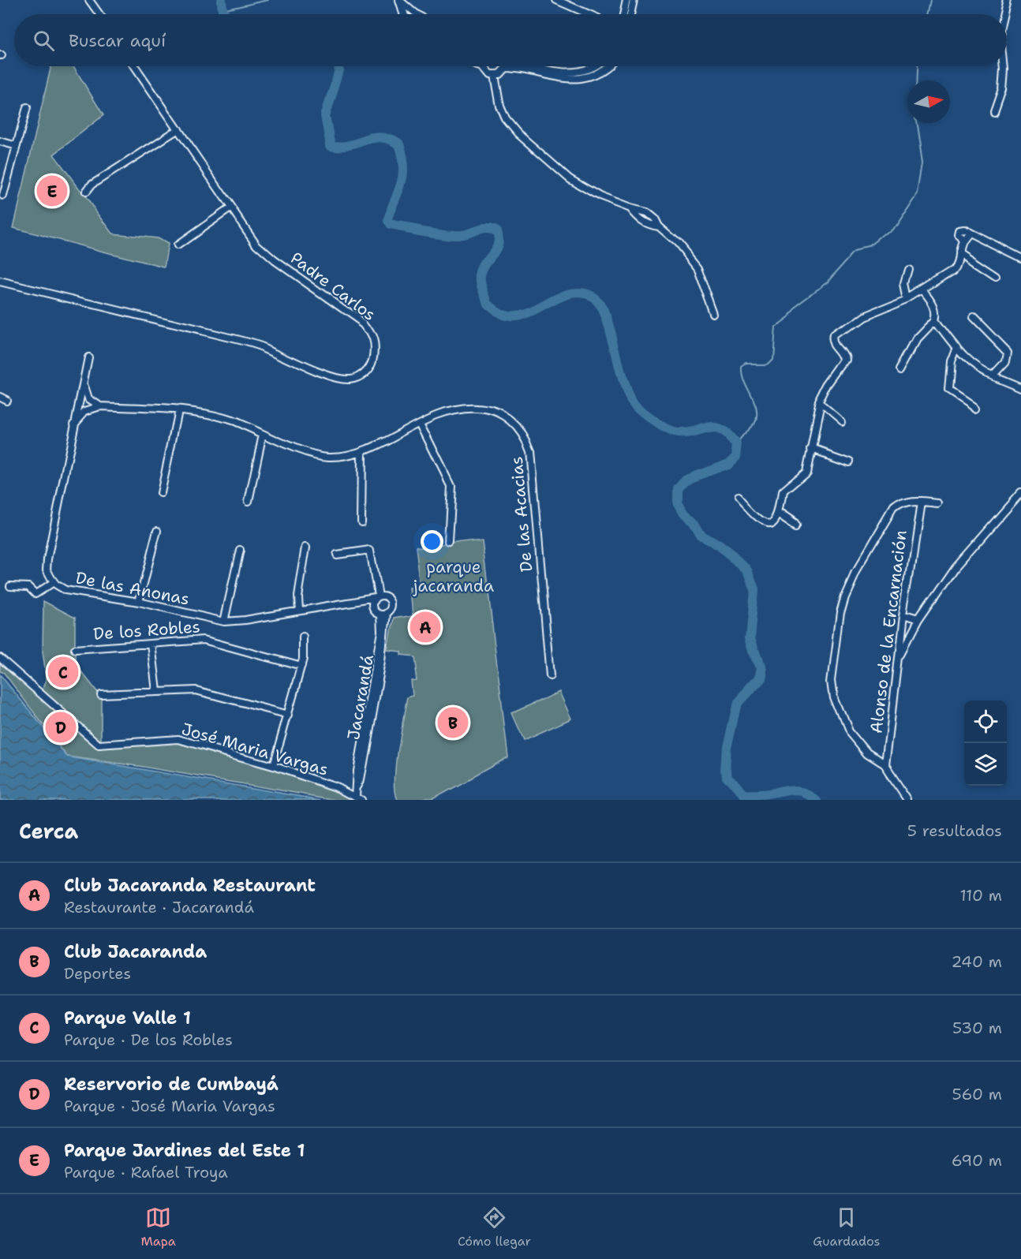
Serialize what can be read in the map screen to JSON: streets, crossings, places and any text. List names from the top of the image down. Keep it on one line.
{"streets":{"street":["Padre Carlos","De las Acacias","De las Anonas","De los Robles","Alonso de la Encarnación","Jacarandá","José Maria Vargas"]},"crossings":[["De las Anonas","Jacarandá"],["Jacarandá","José Maria Vargas"]],"parks":["parque jacaranda"],"north":"right","page":{"search":"Buscar aquí","pins":["E","A","C","B","D"],"heading":["Cerca","5 resultados"],"list":[{"mark":"A","name":"Club Jacaranda Restaurant","note":"Restaurante · Jacarandá","value":"110 m"},{"mark":"B","name":"Club Jacaranda","note":"Deportes","value":"240 m"},{"mark":"C","name":"Parque Valle 1","note":"Parque · De los Robles","value":"530 m"},{"mark":"D","name":"Reservorio de Cumbayá","note":"Parque · José Maria Vargas","value":"560 m"},{"mark":"E","name":"Parque Jardines del Este 1","note":"Parque · Rafael Troya","value":"690 m"}],"nav":["Mapa","Cómo llegar","Guardados"]}}
